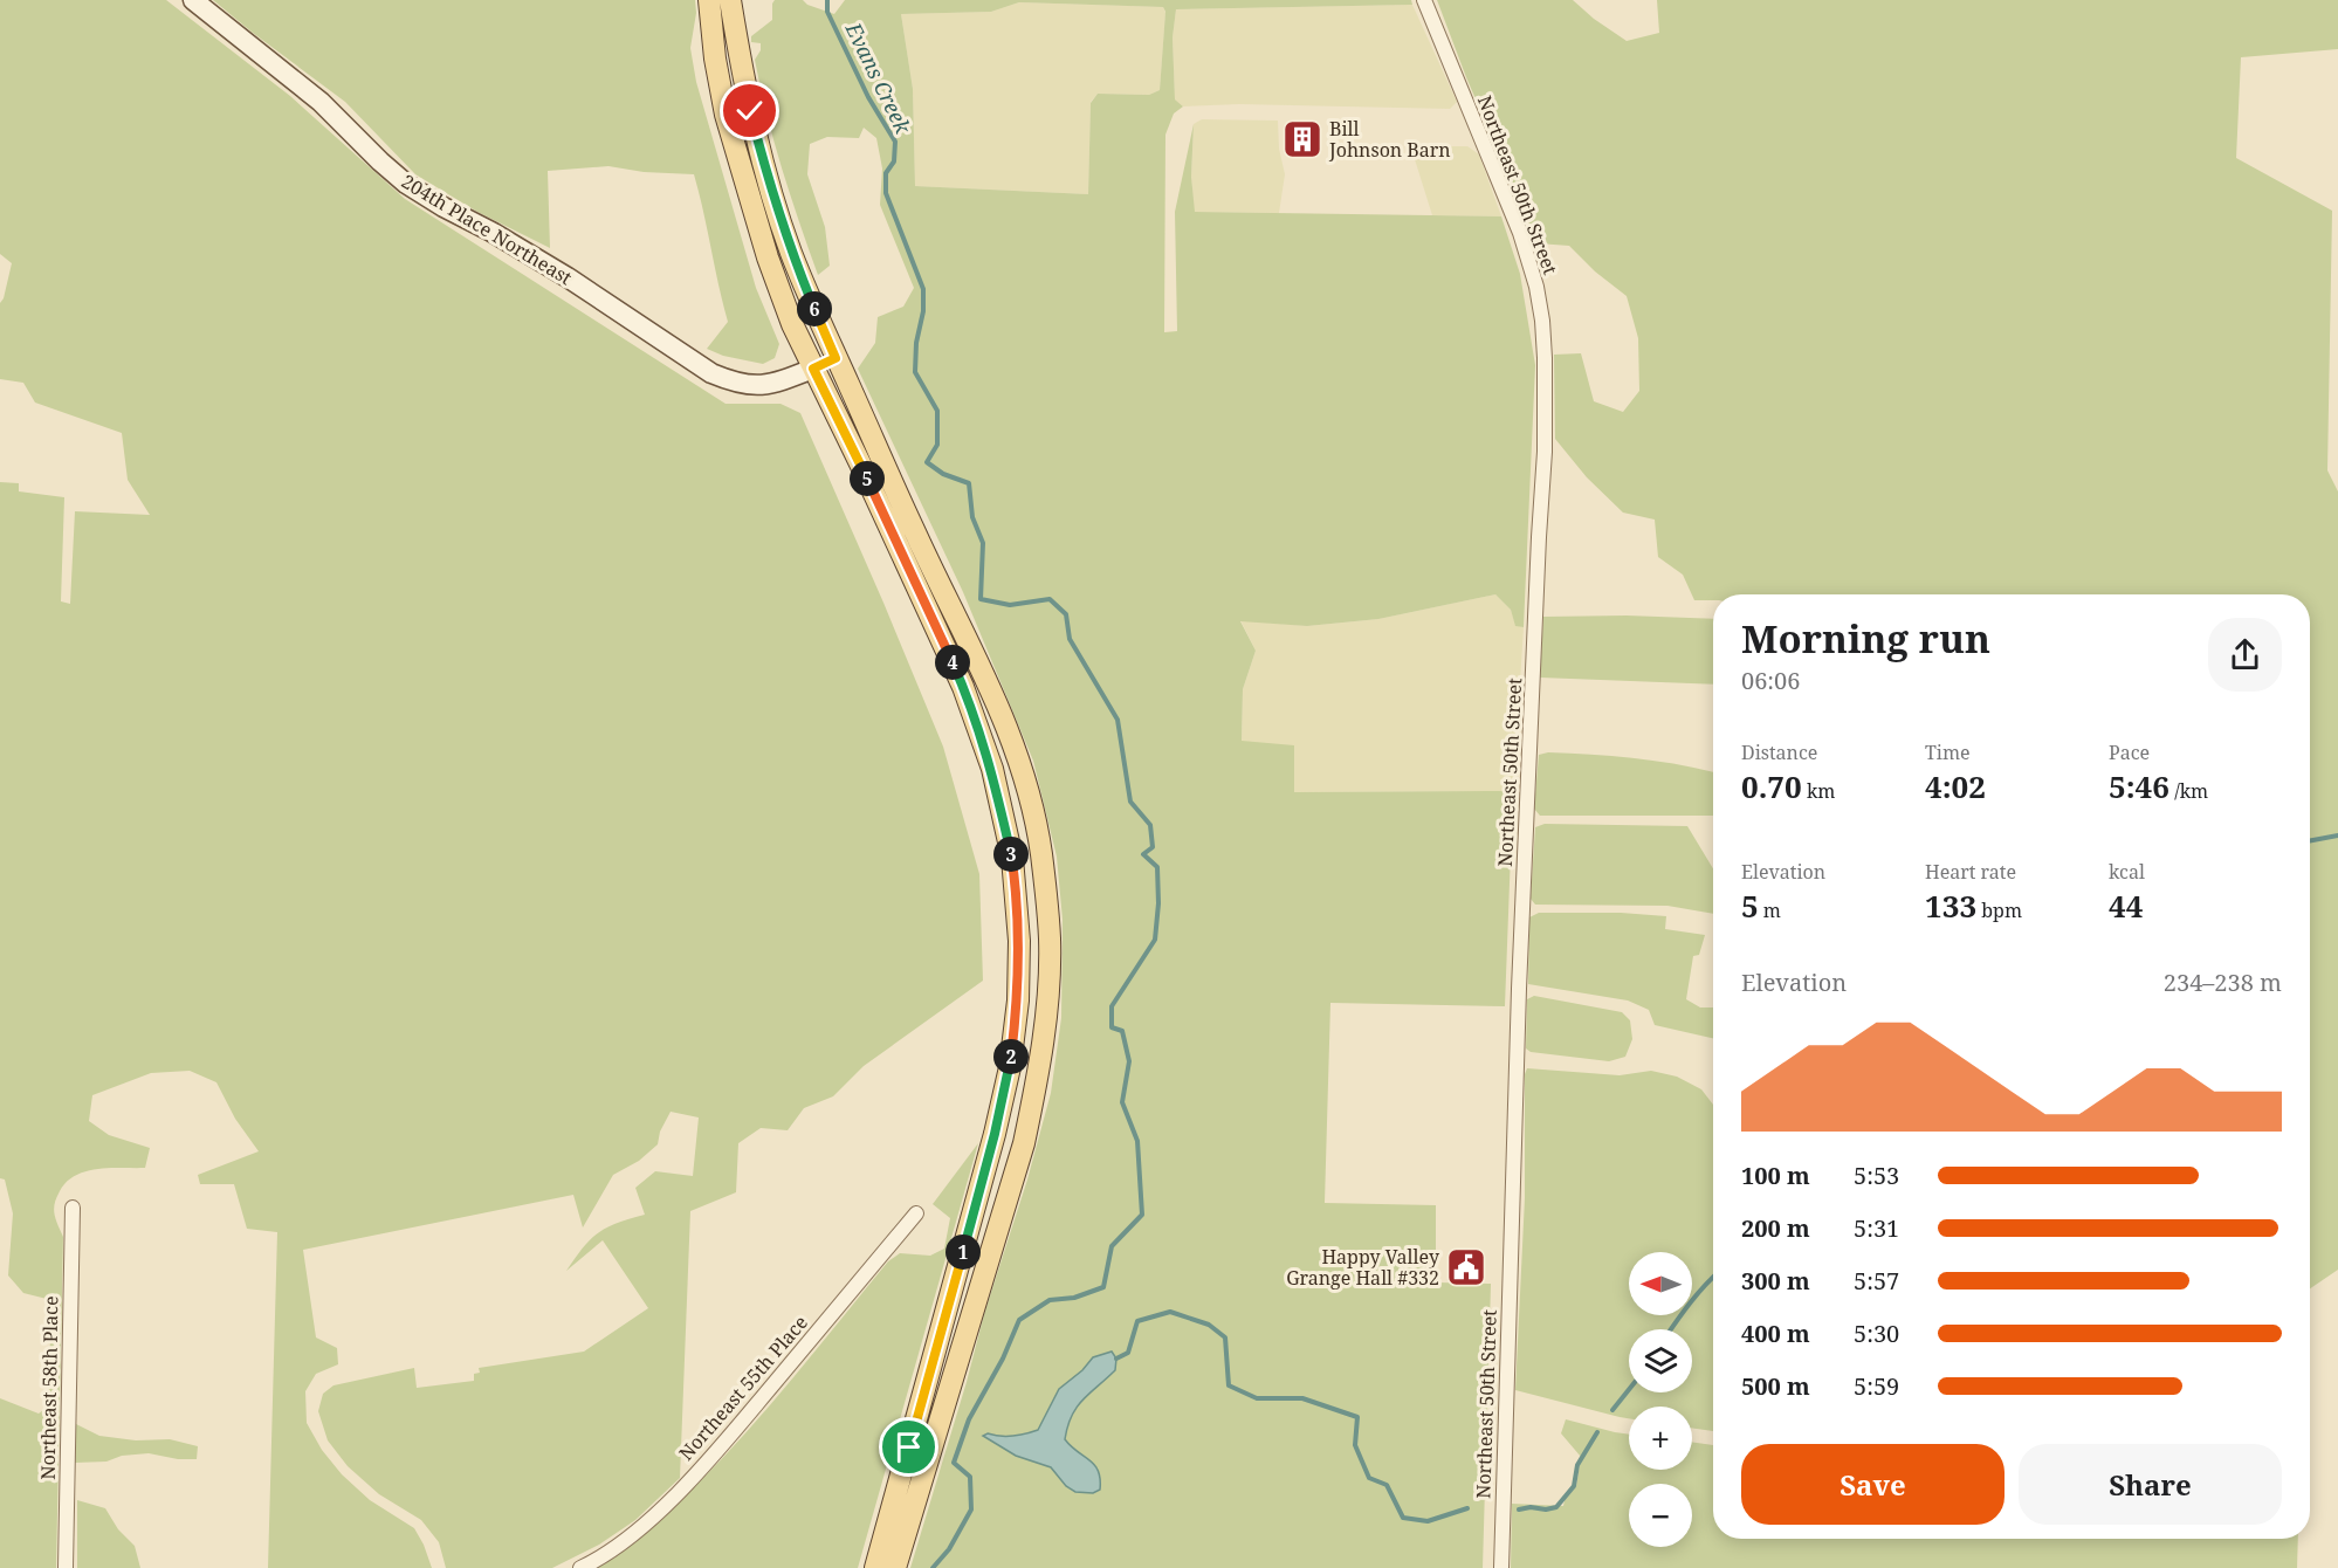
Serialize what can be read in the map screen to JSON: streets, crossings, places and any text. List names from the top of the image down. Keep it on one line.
{"streets":{"street":["Northeast 50th Street","204th Place Northeast","Northeast 58th Place","Northeast 55th Place"]},"water":["Evans Creek"],"places":{"building":["Bill Johnson Barn"],"public building":["Happy Valley Grange Hall #332"]},"north":"left","page":{"pins":["6","5","4","3","2","1"],"heading":["Morning run","06:06"],"stats":[["Distance","0.70 km"],["Time","4:02"],["Pace","5:46 /km"],["Elevation","5 m"],["Heart rate","133 bpm"],["kcal","44"]],"chart":["Elevation","234–238 m"],"list":[{"name":"100 m","note":"5:53"},{"name":"200 m","note":"5:31"},{"name":"300 m","note":"5:57"},{"name":"400 m","note":"5:30"},{"name":"500 m","note":"5:59"}],"map_buttons":["+","−"],"buttons":["Save","Share"]}}
